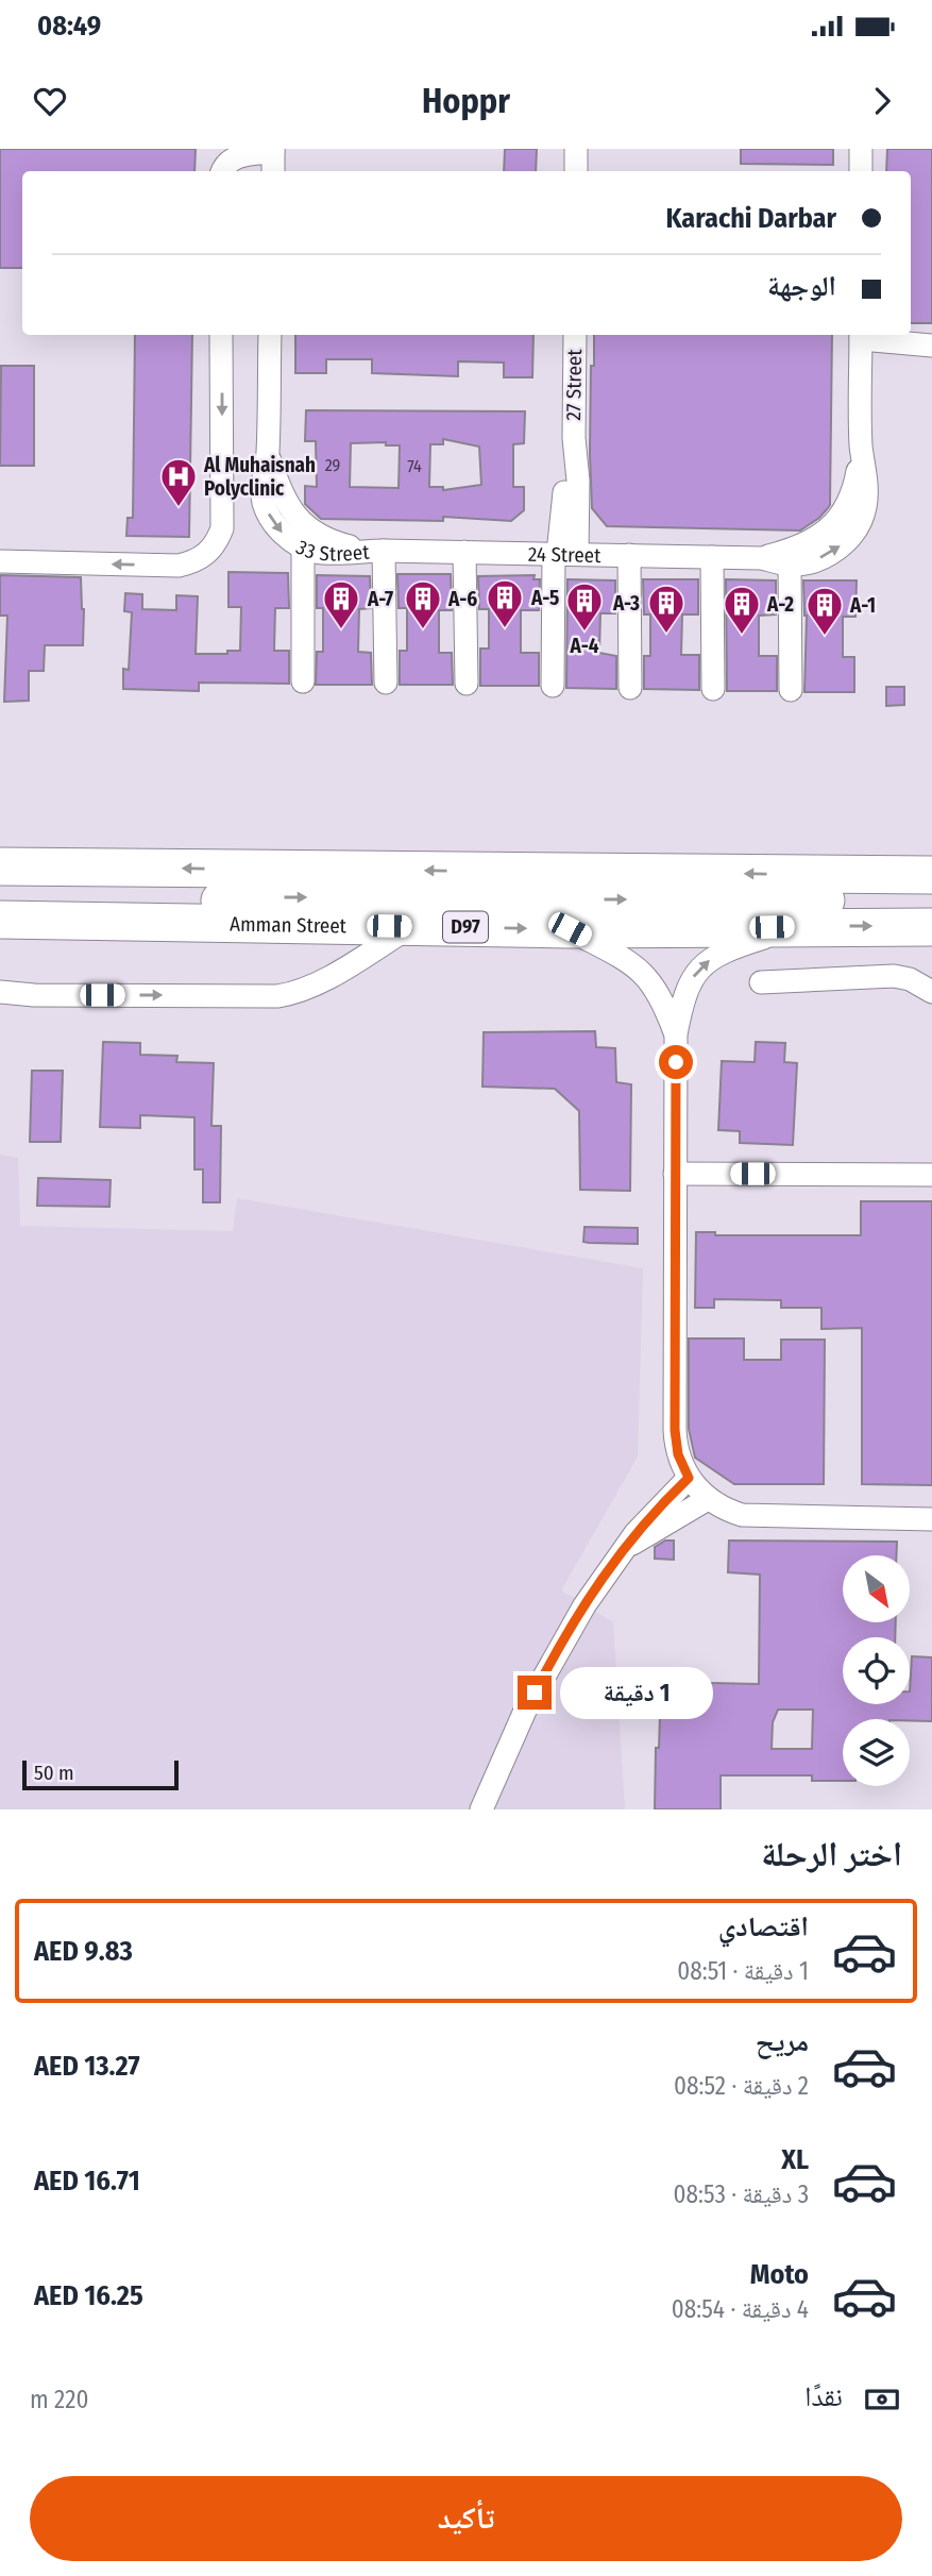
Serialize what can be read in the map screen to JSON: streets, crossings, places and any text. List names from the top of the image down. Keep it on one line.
{"streets":{"main road":["Amman Street","D97"],"street":["27 Street","33 Street","24 Street"]},"crossings":[["27 Street","24 Street"],["33 Street","24 Street"]],"places":{"hospital":["Al Muhaisnah Polyclinic"],"building":["A-5","A-7","A-6","A-4","A-3","A-2","A-1"]},"house_numbers":["29","74"],"scale_bar":"50 m","north":"bottom right","page":{"status":"08:49","header":"Hoppr","banner":["Karachi Darbar","الوجهة"],"bubble":"1 دقيقة","scale":"50 m","heading":"اختر الرحلة","list":[{"name":"اقتصادي","note":"1 دقيقة · 08:51","value":"AED 9.83"},{"name":"مريح","note":"2 دقيقة · 08:52","value":"AED 13.27"},{"name":"XL","note":"3 دقيقة · 08:53","value":"AED 16.71"},{"name":"Moto","note":"4 دقيقة · 08:54","value":"AED 16.25"}],"pay":["نقدًا","220 m"],"buttons":"تأكيد"}}
